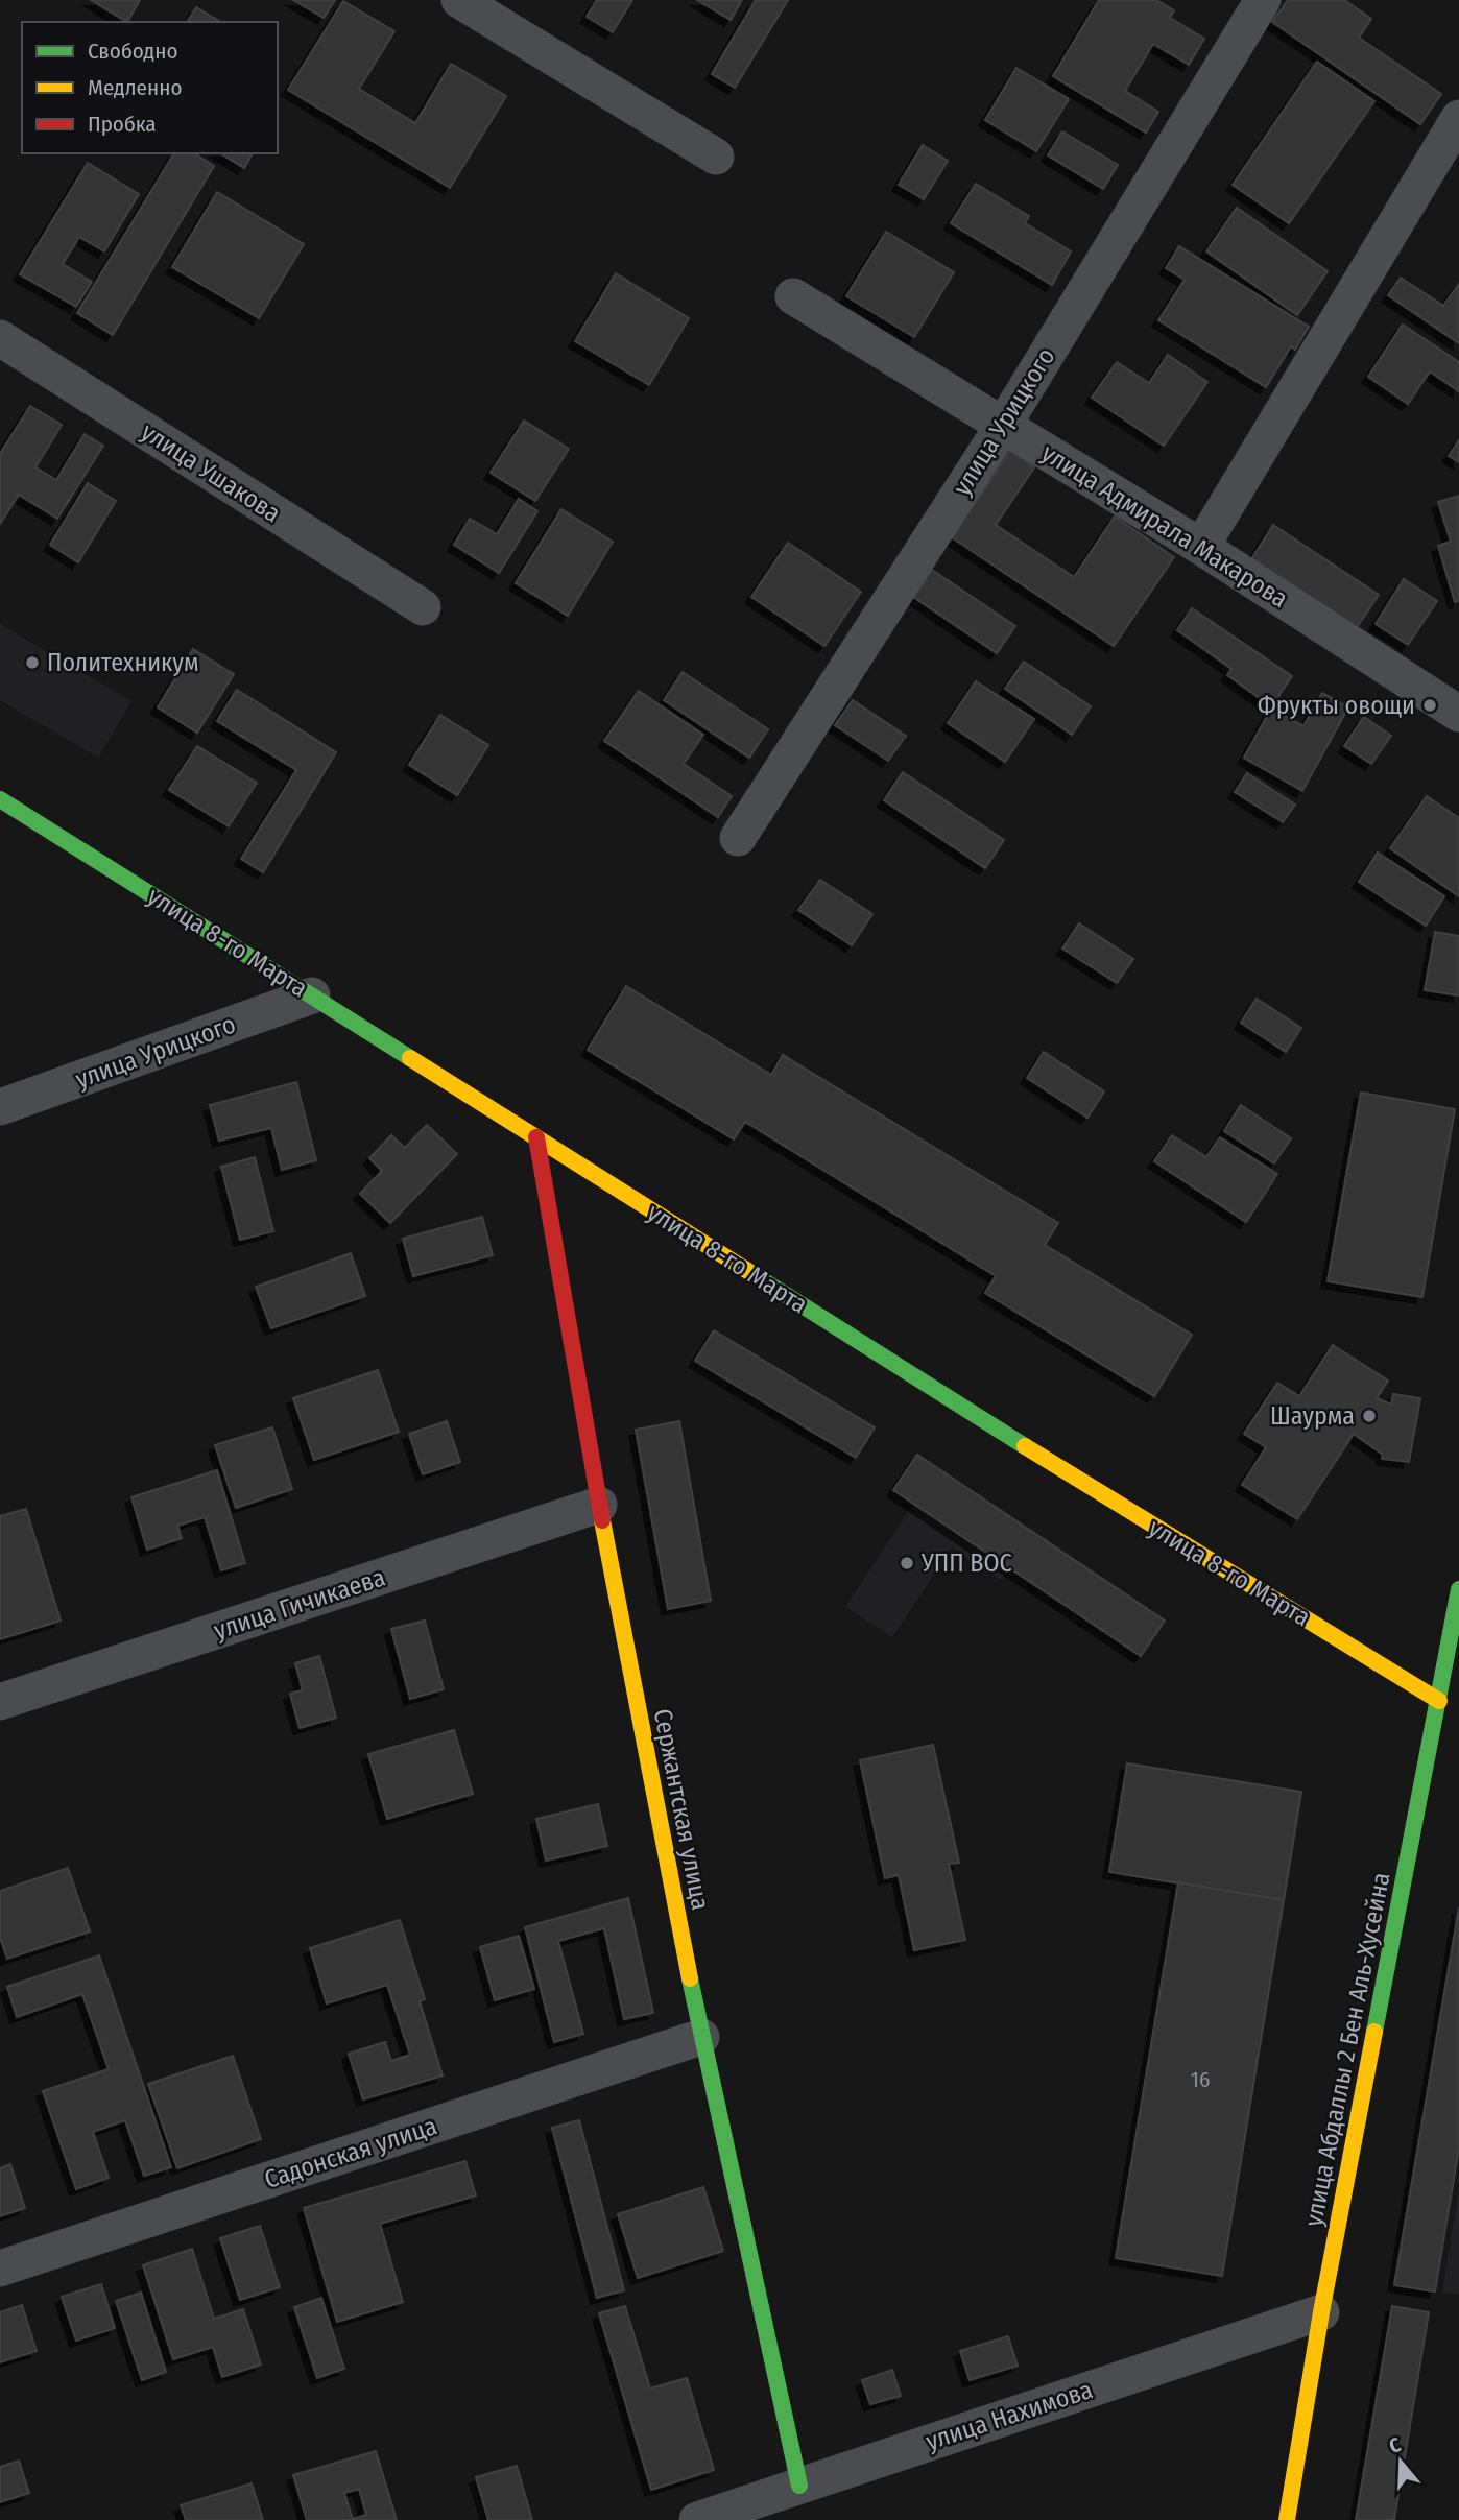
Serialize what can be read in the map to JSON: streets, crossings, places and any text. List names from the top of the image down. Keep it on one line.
{"streets":{"street":["улица Урицкого","улица Ушакова","улица Адмирала Макарова","улица 8-го Марта","улица Гичикаева","Сержантская улица","улица Абдаллы 2 Бен Аль-Хусейна","Садонская улица","улица Нахимова"]},"crossings":[["улица Урицкого","улица Адмирала Макарова"],["улица Урицкого","улица 8-го Марта"],["улица 8-го Марта","Сержантская улица"],["улица 8-го Марта","улица Абдаллы 2 Бен Аль-Хусейна"],["улица Гичикаева","Сержантская улица"],["Сержантская улица","Садонская улица"],["Сержантская улица","улица Нахимова"],["улица Абдаллы 2 Бен Аль-Хусейна","улица Нахимова"]],"places":["Политехникум","Фрукты овощи","Шаурма","УПП ВОС"],"house_numbers":["16"],"legend":["Свободно","Медленно","Пробка"],"north":"top"}
